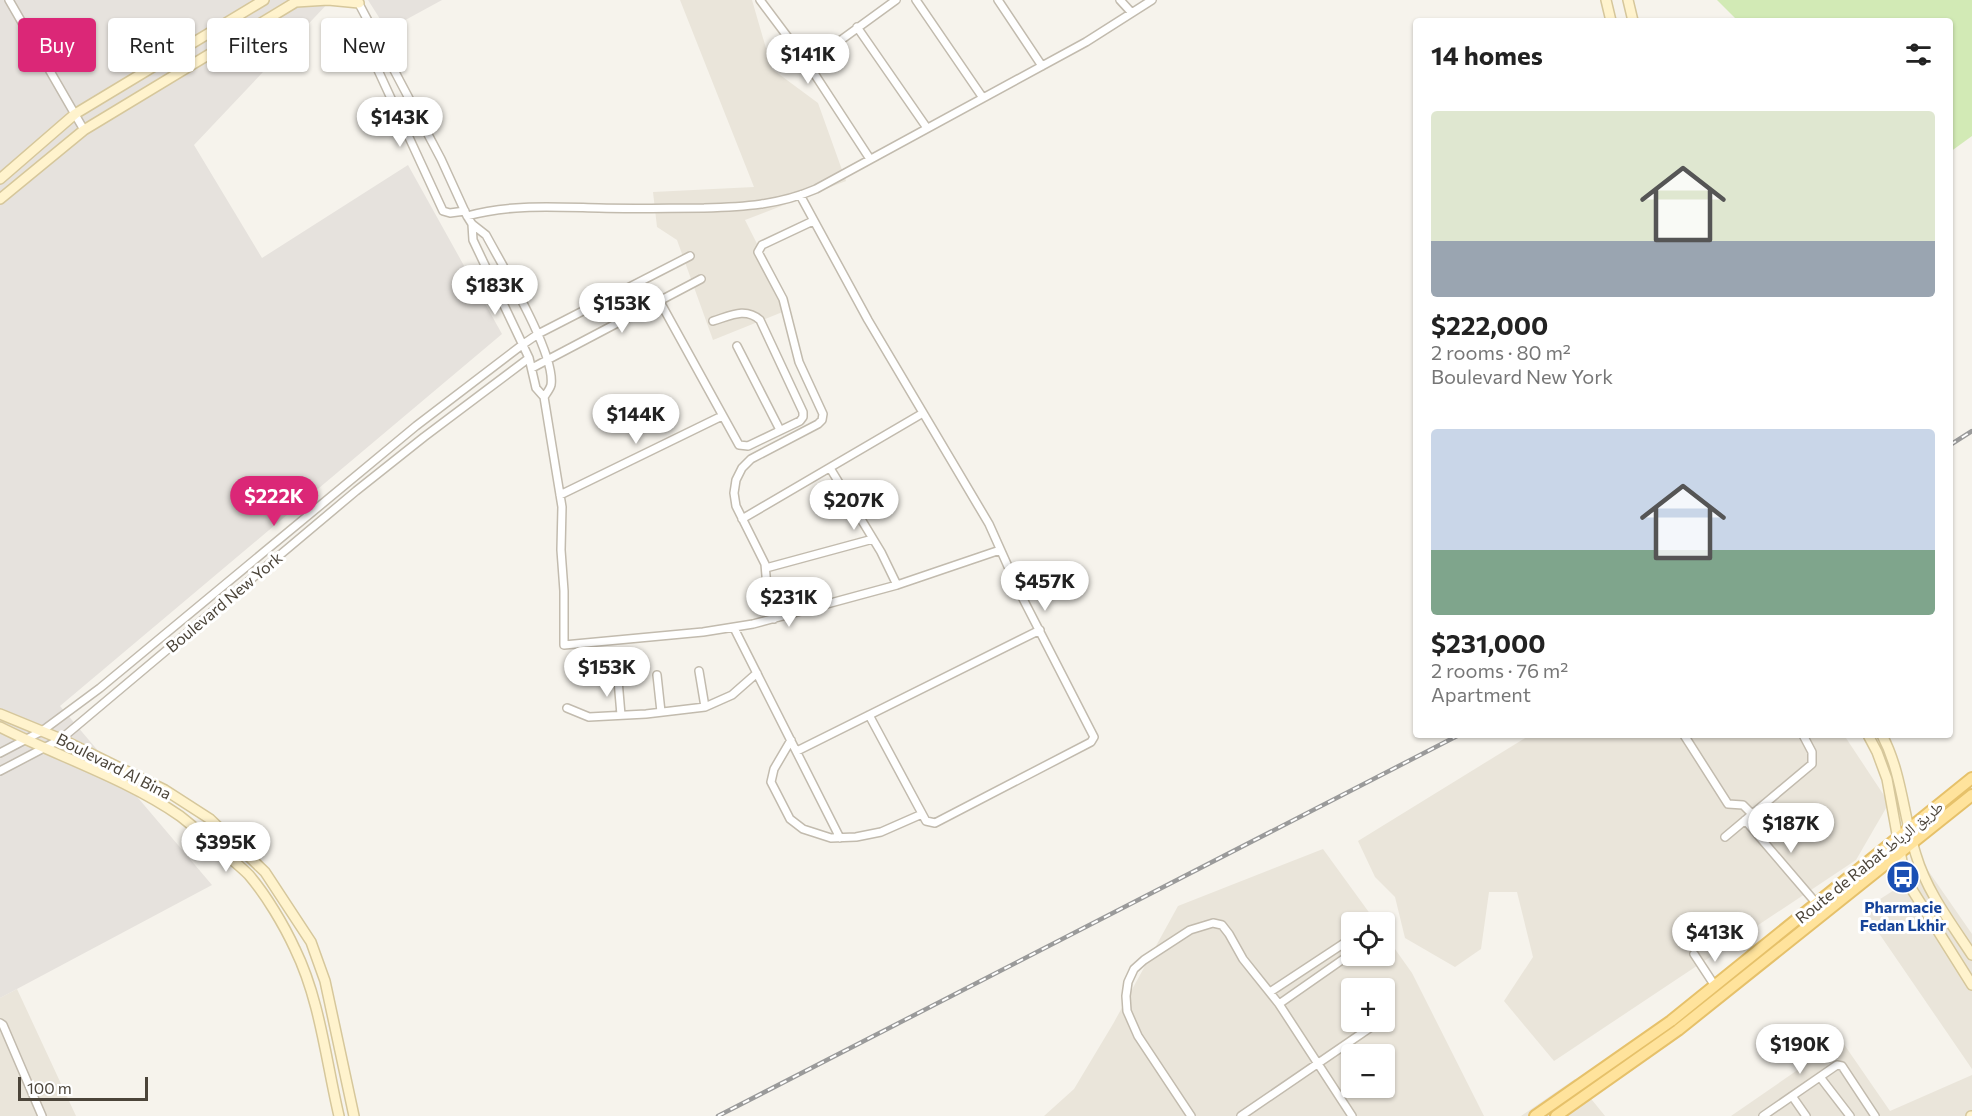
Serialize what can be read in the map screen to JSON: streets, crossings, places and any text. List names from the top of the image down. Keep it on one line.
{"streets":{"main road":["Route de Rabat طريق الرباط"],"street":["Boulevard New York","Boulevard Al Bina"]},"crossings":[["Boulevard New York","Boulevard Al Bina"]],"places":{"bus stop":["Pharmacie Fedan Lkhir"]},"scale_bar":"100 m","page":{"chip":["Buy","Rent","Filters","New"],"heading":"14 homes","price":["$141K","$143K","$183K","$153K","$144K","$222K","$207K","$457K","$231K","$153K","$187K","$395K","$413K","$190K"],"list":[{"name":"$222,000","note":"2 rooms · 80 m² · Boulevard New York"},{"name":"$231,000","note":"2 rooms · 76 m² · Apartment"}],"map_buttons":["+","−"],"scale":"100 m"}}
